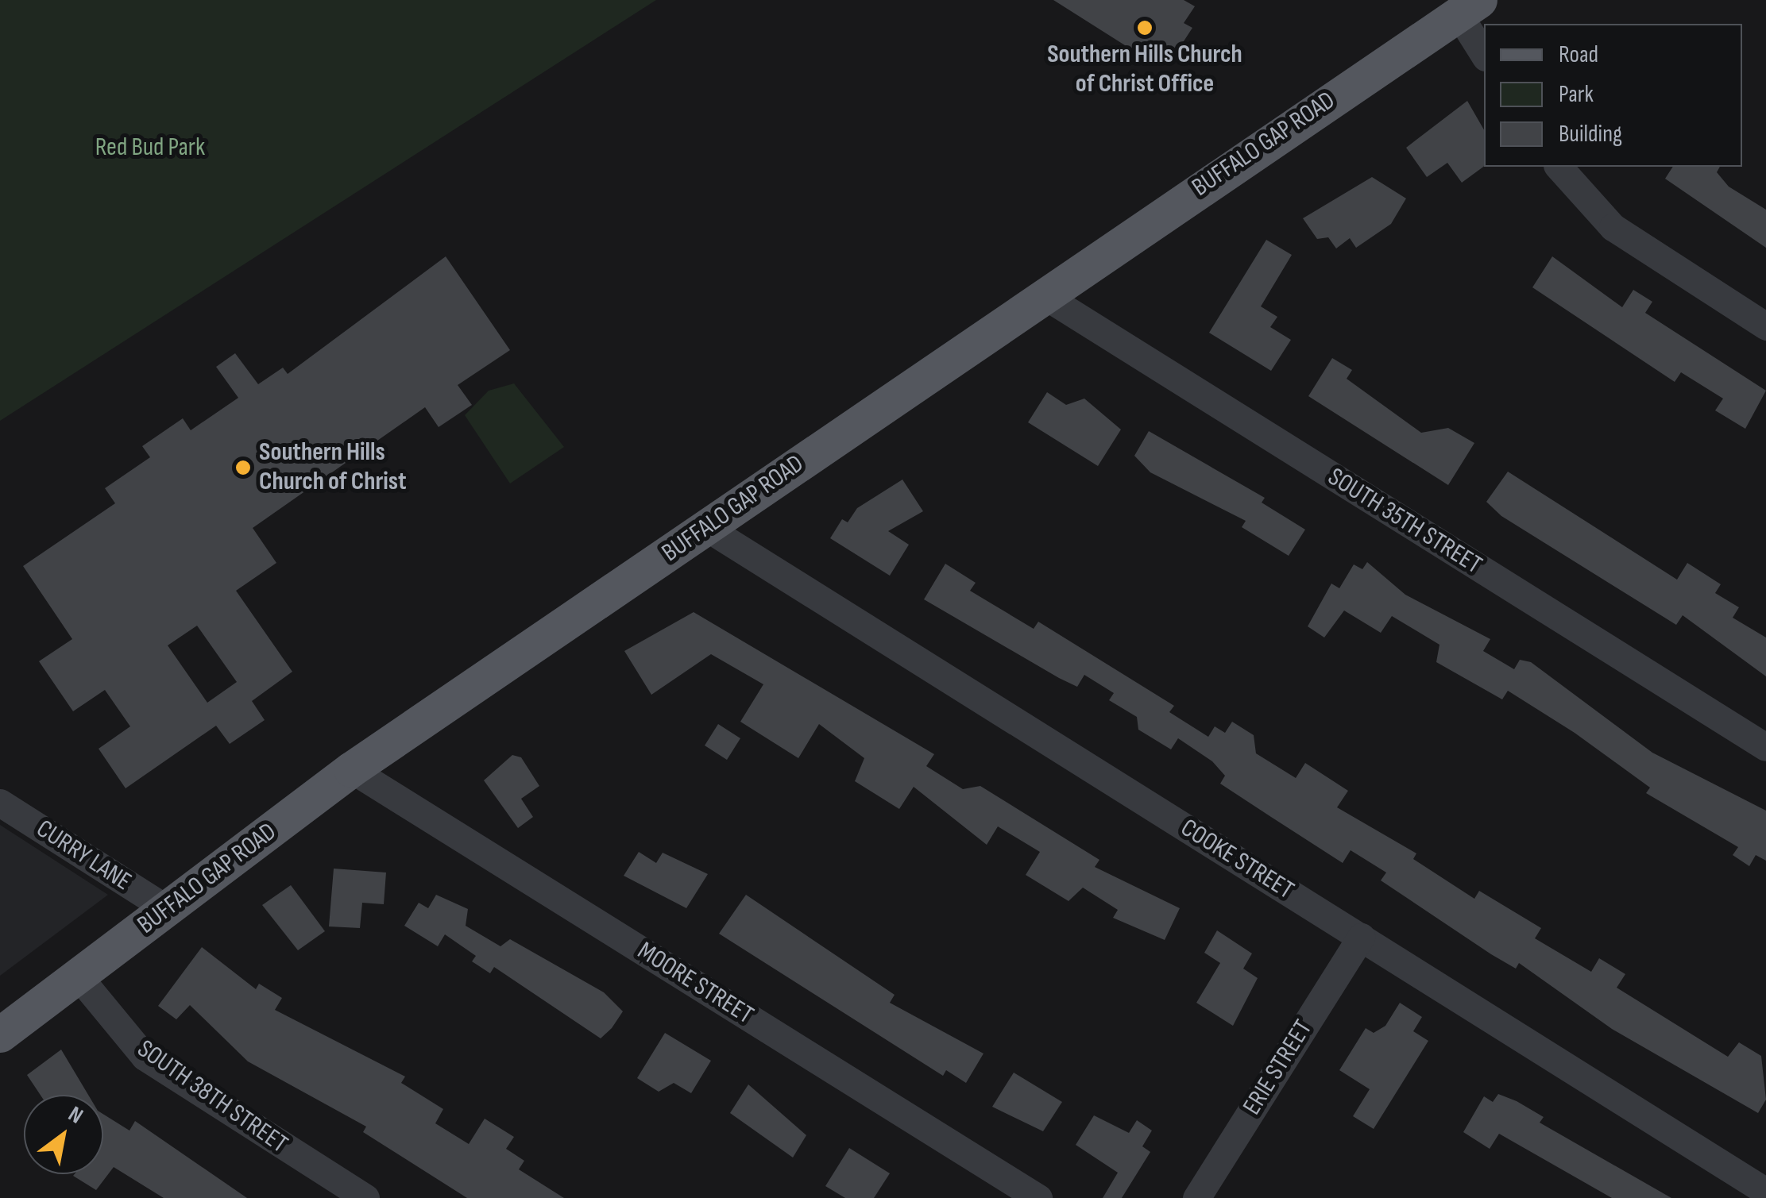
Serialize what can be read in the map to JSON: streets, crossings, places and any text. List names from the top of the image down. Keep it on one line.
{"streets":{"main road":["BUFFALO GAP ROAD"],"street":["SOUTH 35TH STREET","CURRY LANE","COOKE STREET","MOORE STREET","ERIE STREET","SOUTH 38TH STREET"]},"crossings":[["BUFFALO GAP ROAD","SOUTH 35TH STREET"],["BUFFALO GAP ROAD","CURRY LANE"],["BUFFALO GAP ROAD","COOKE STREET"],["BUFFALO GAP ROAD","MOORE STREET"],["BUFFALO GAP ROAD","SOUTH 38TH STREET"],["COOKE STREET","ERIE STREET"]],"parks":["Red Bud Park"],"places":["Southern Hills Church of Christ Office","Southern Hills Church of Christ"],"legend":["Road","Park","Building"],"north":"top right"}
